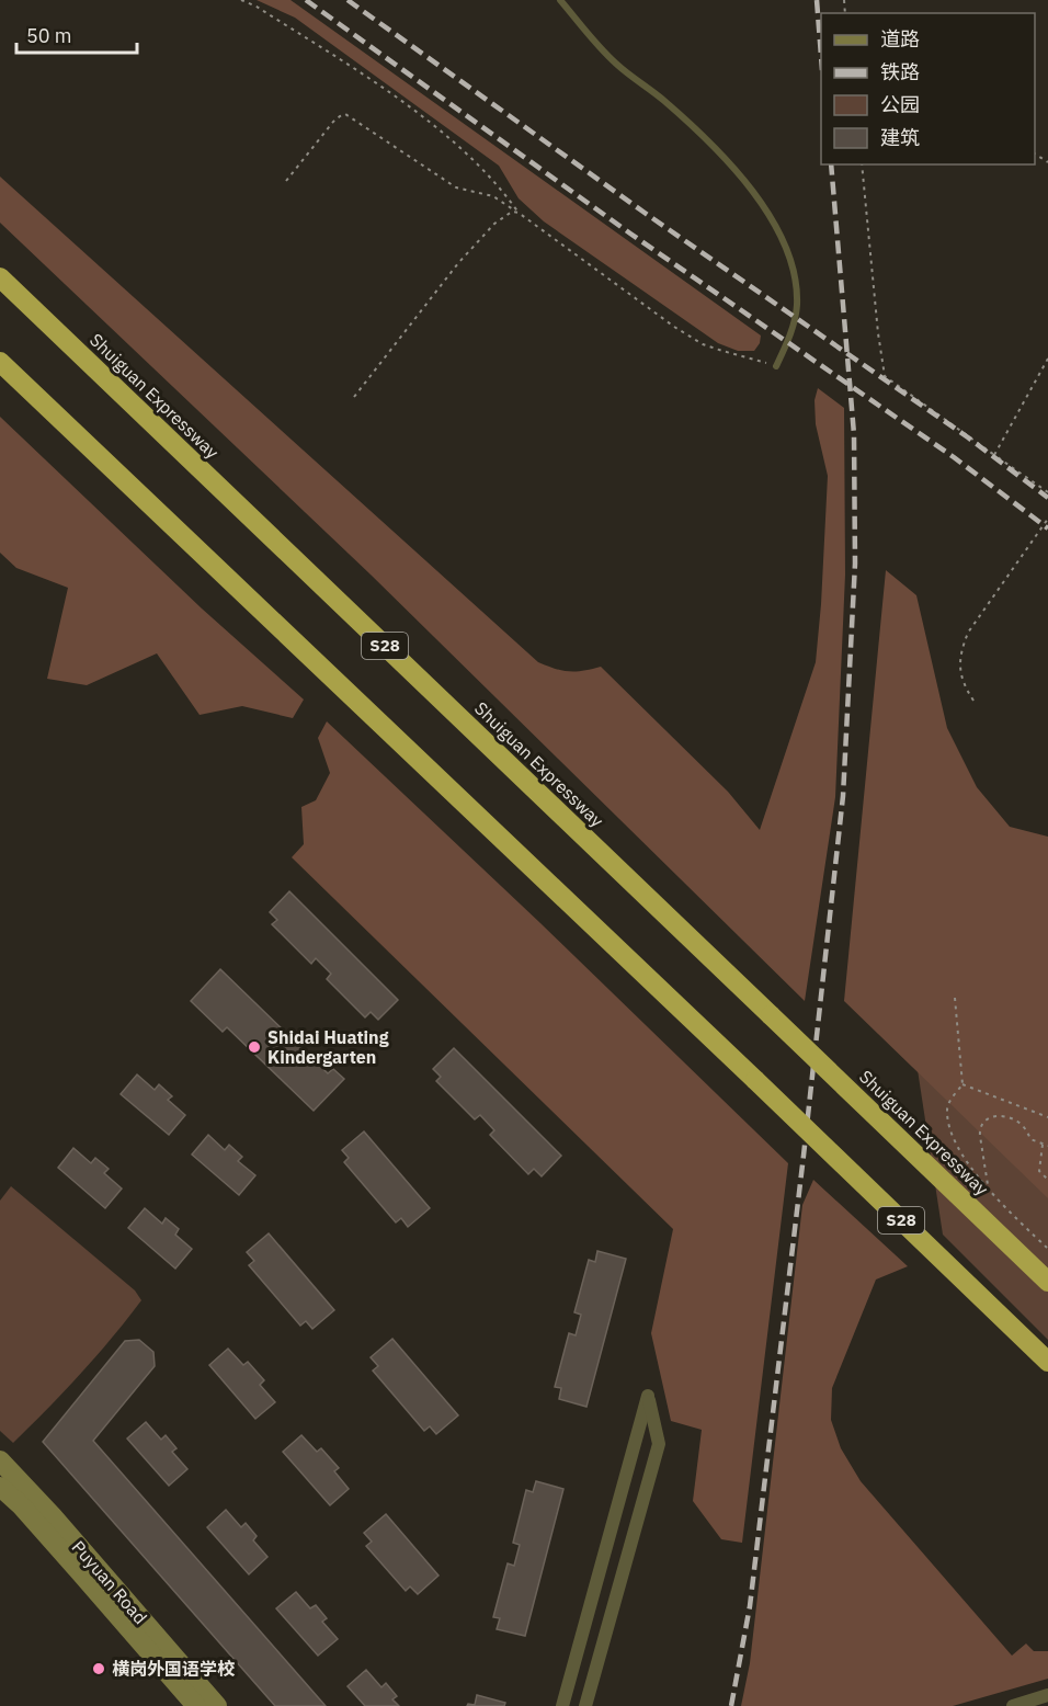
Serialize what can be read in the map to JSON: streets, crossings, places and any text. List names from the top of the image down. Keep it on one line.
{"streets":{"highway":["Shuiguan Expressway","S28"],"street":["Puyuan Road"]},"places":["Shidai Huating Kindergarten","横岗外国语学校"],"legend":["道路","铁路","公园","建筑"],"scale_bar":"50 m"}
